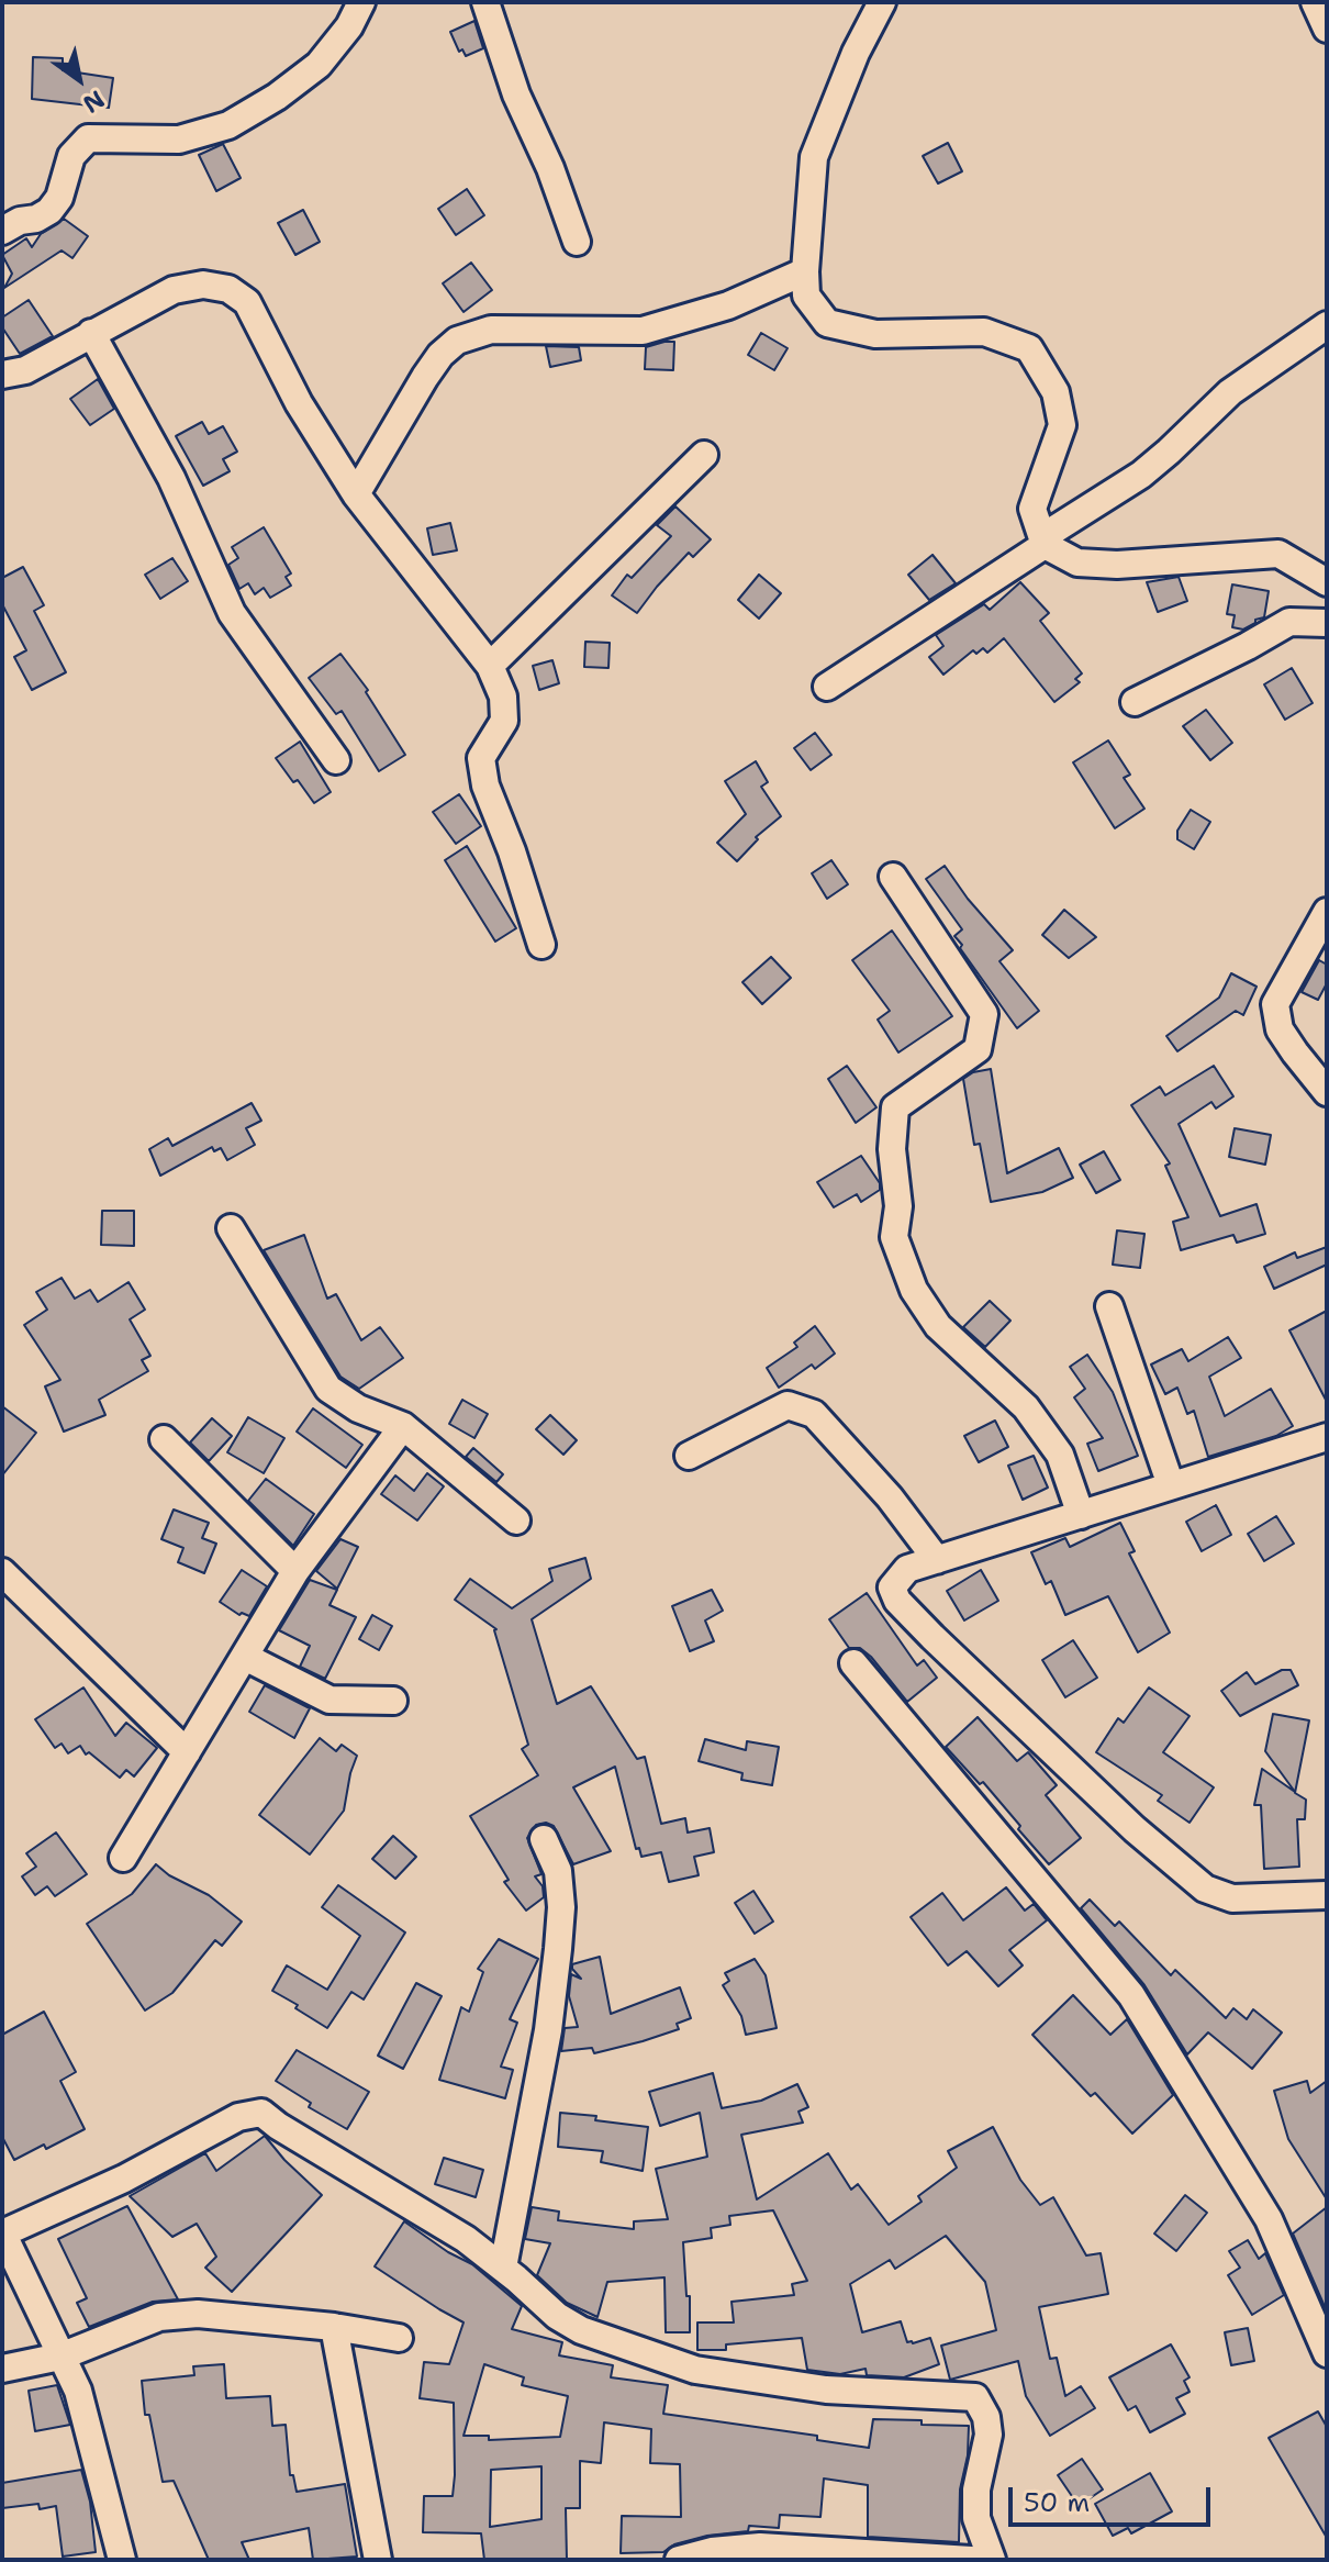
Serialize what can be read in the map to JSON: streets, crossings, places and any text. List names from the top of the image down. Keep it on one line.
{"scale_bar":"50 m","north":"bottom right"}
